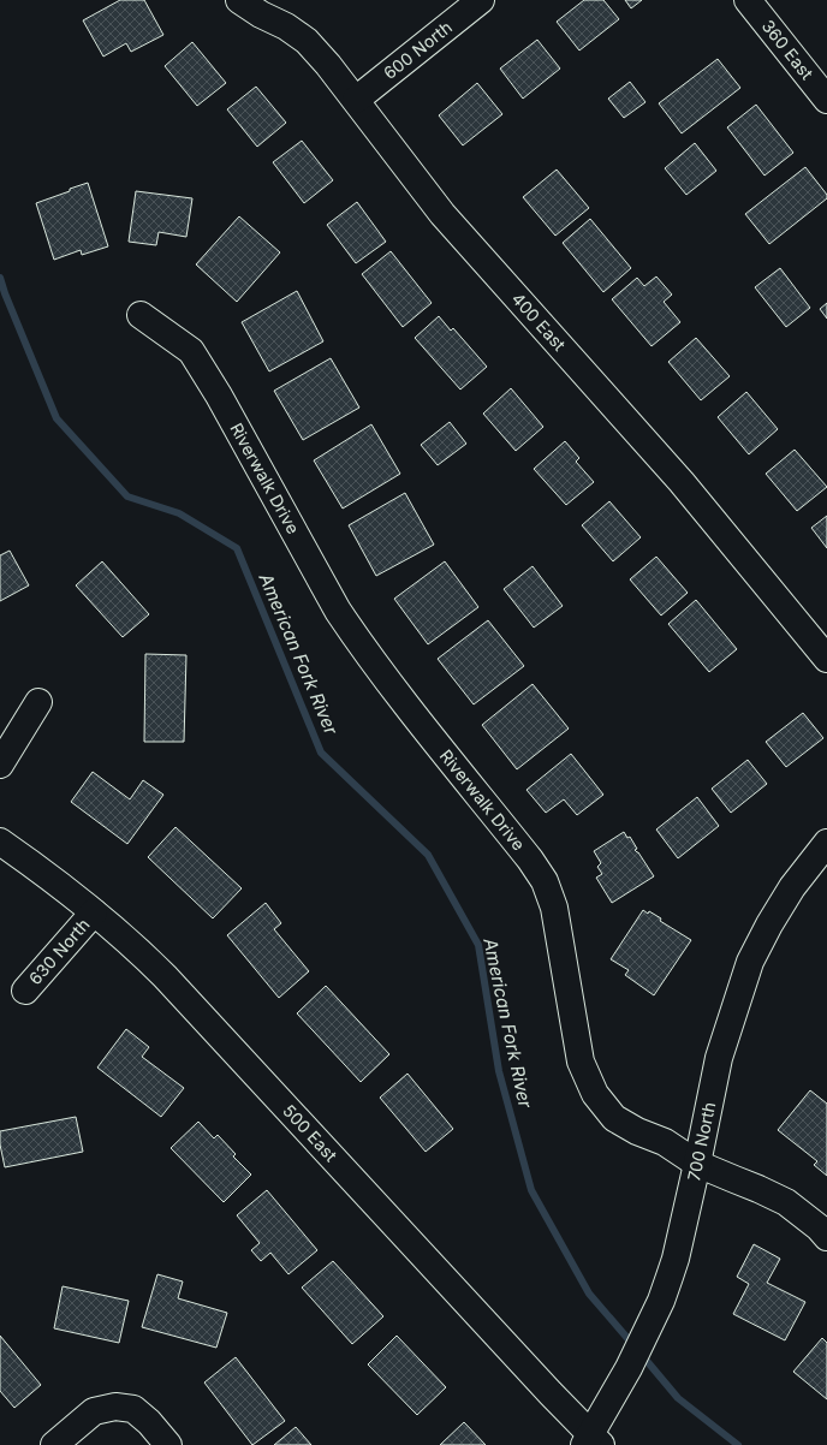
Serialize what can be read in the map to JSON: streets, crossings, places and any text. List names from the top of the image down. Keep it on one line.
{"streets":{"street":["600 North","360 East","400 East","Riverwalk Drive","630 North","500 East","700 North"]},"crossings":[["600 North","400 East"],["Riverwalk Drive","700 North"],["630 North","500 East"],["500 East","700 North"]],"water":["American Fork River"]}
